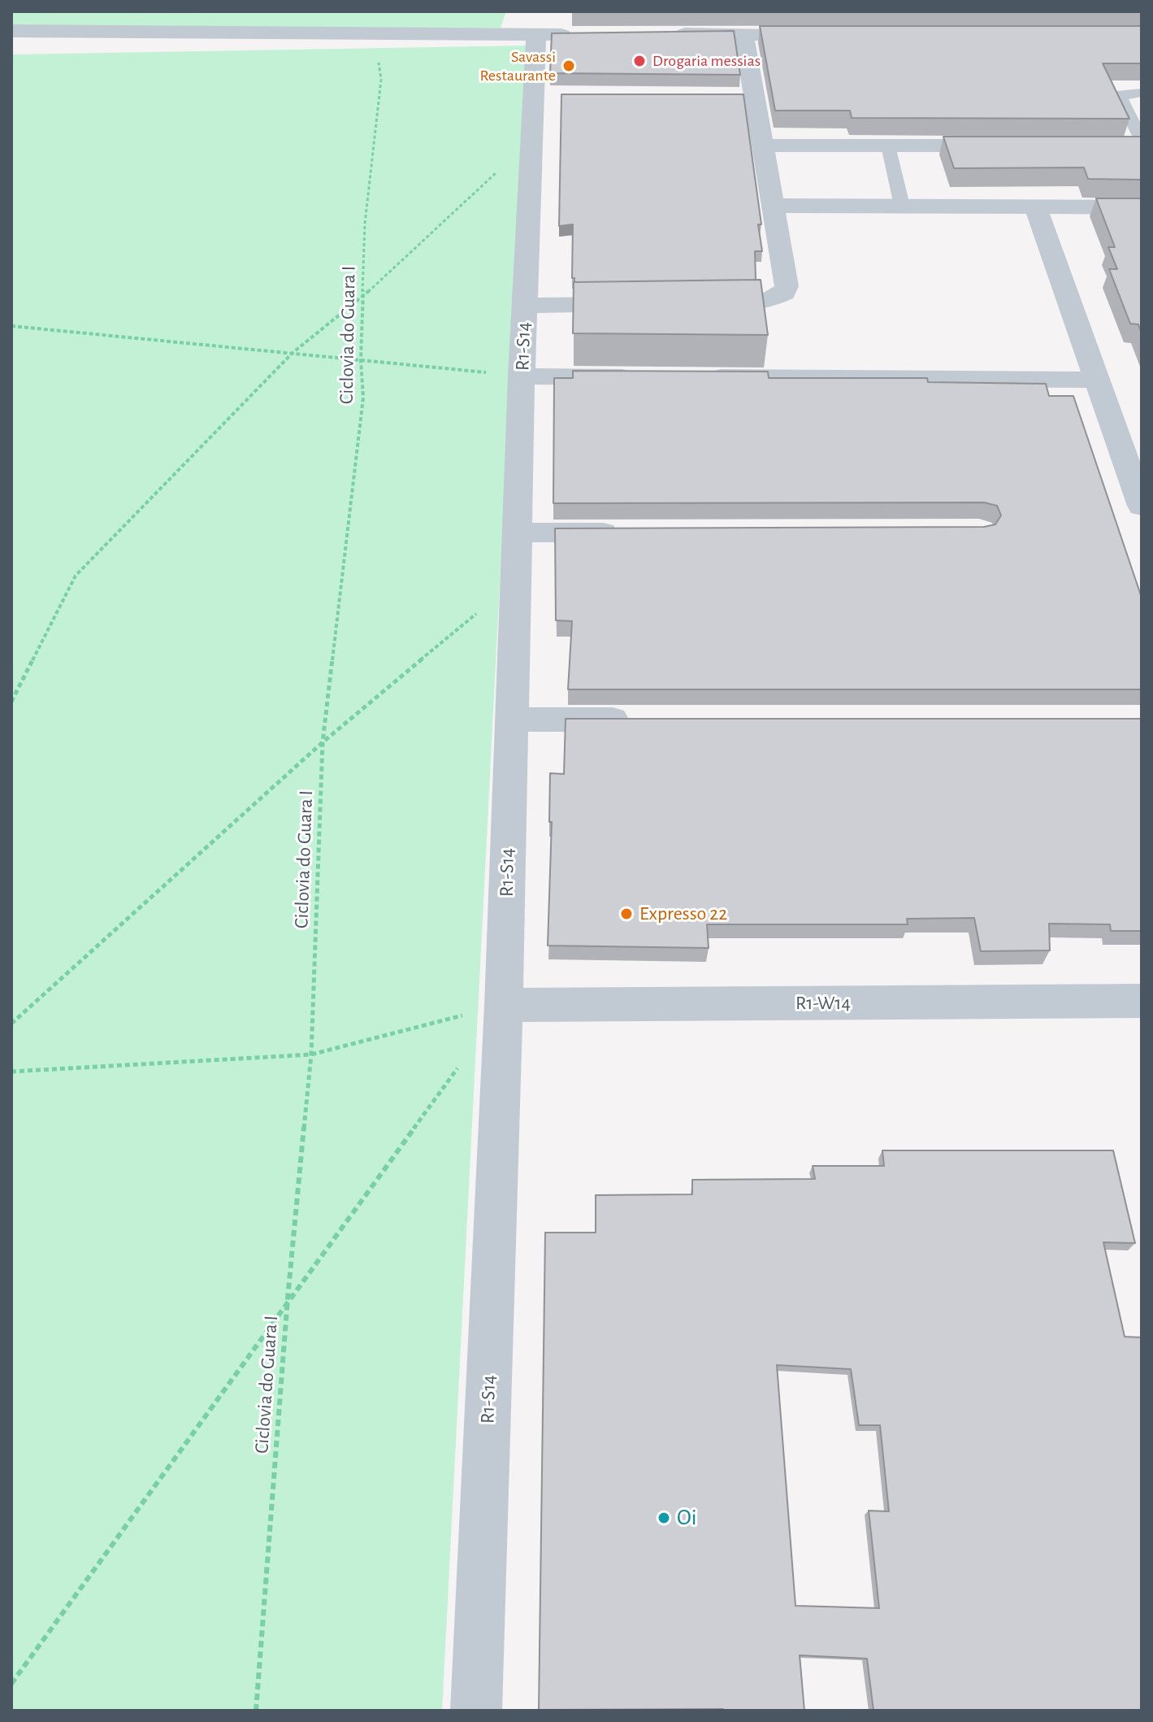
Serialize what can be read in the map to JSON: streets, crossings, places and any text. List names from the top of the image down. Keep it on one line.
{"streets":{"street":["R1-S14","R1-W14"],"path":["Ciclovia do Guara I"]},"crossings":[["R1-S14","R1-W14"]],"places":["Drogaria messias","Savassi Restaurante","Expresso 22","Oi"]}
